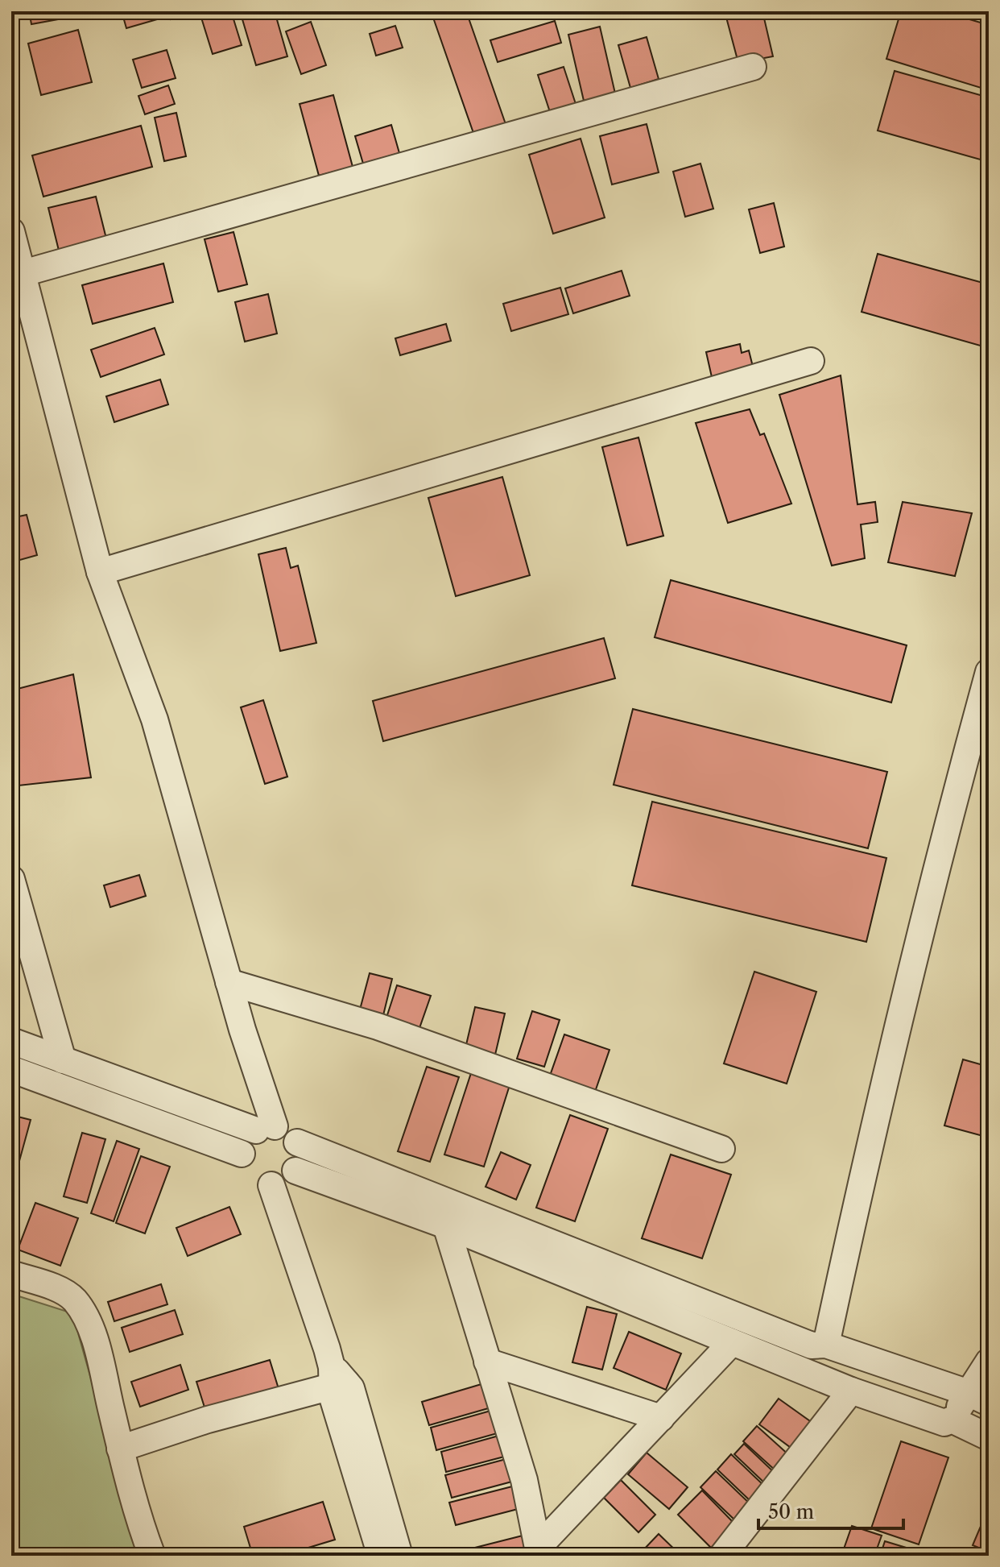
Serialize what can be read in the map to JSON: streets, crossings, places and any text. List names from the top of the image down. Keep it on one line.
{"scale_bar":"50 m"}
